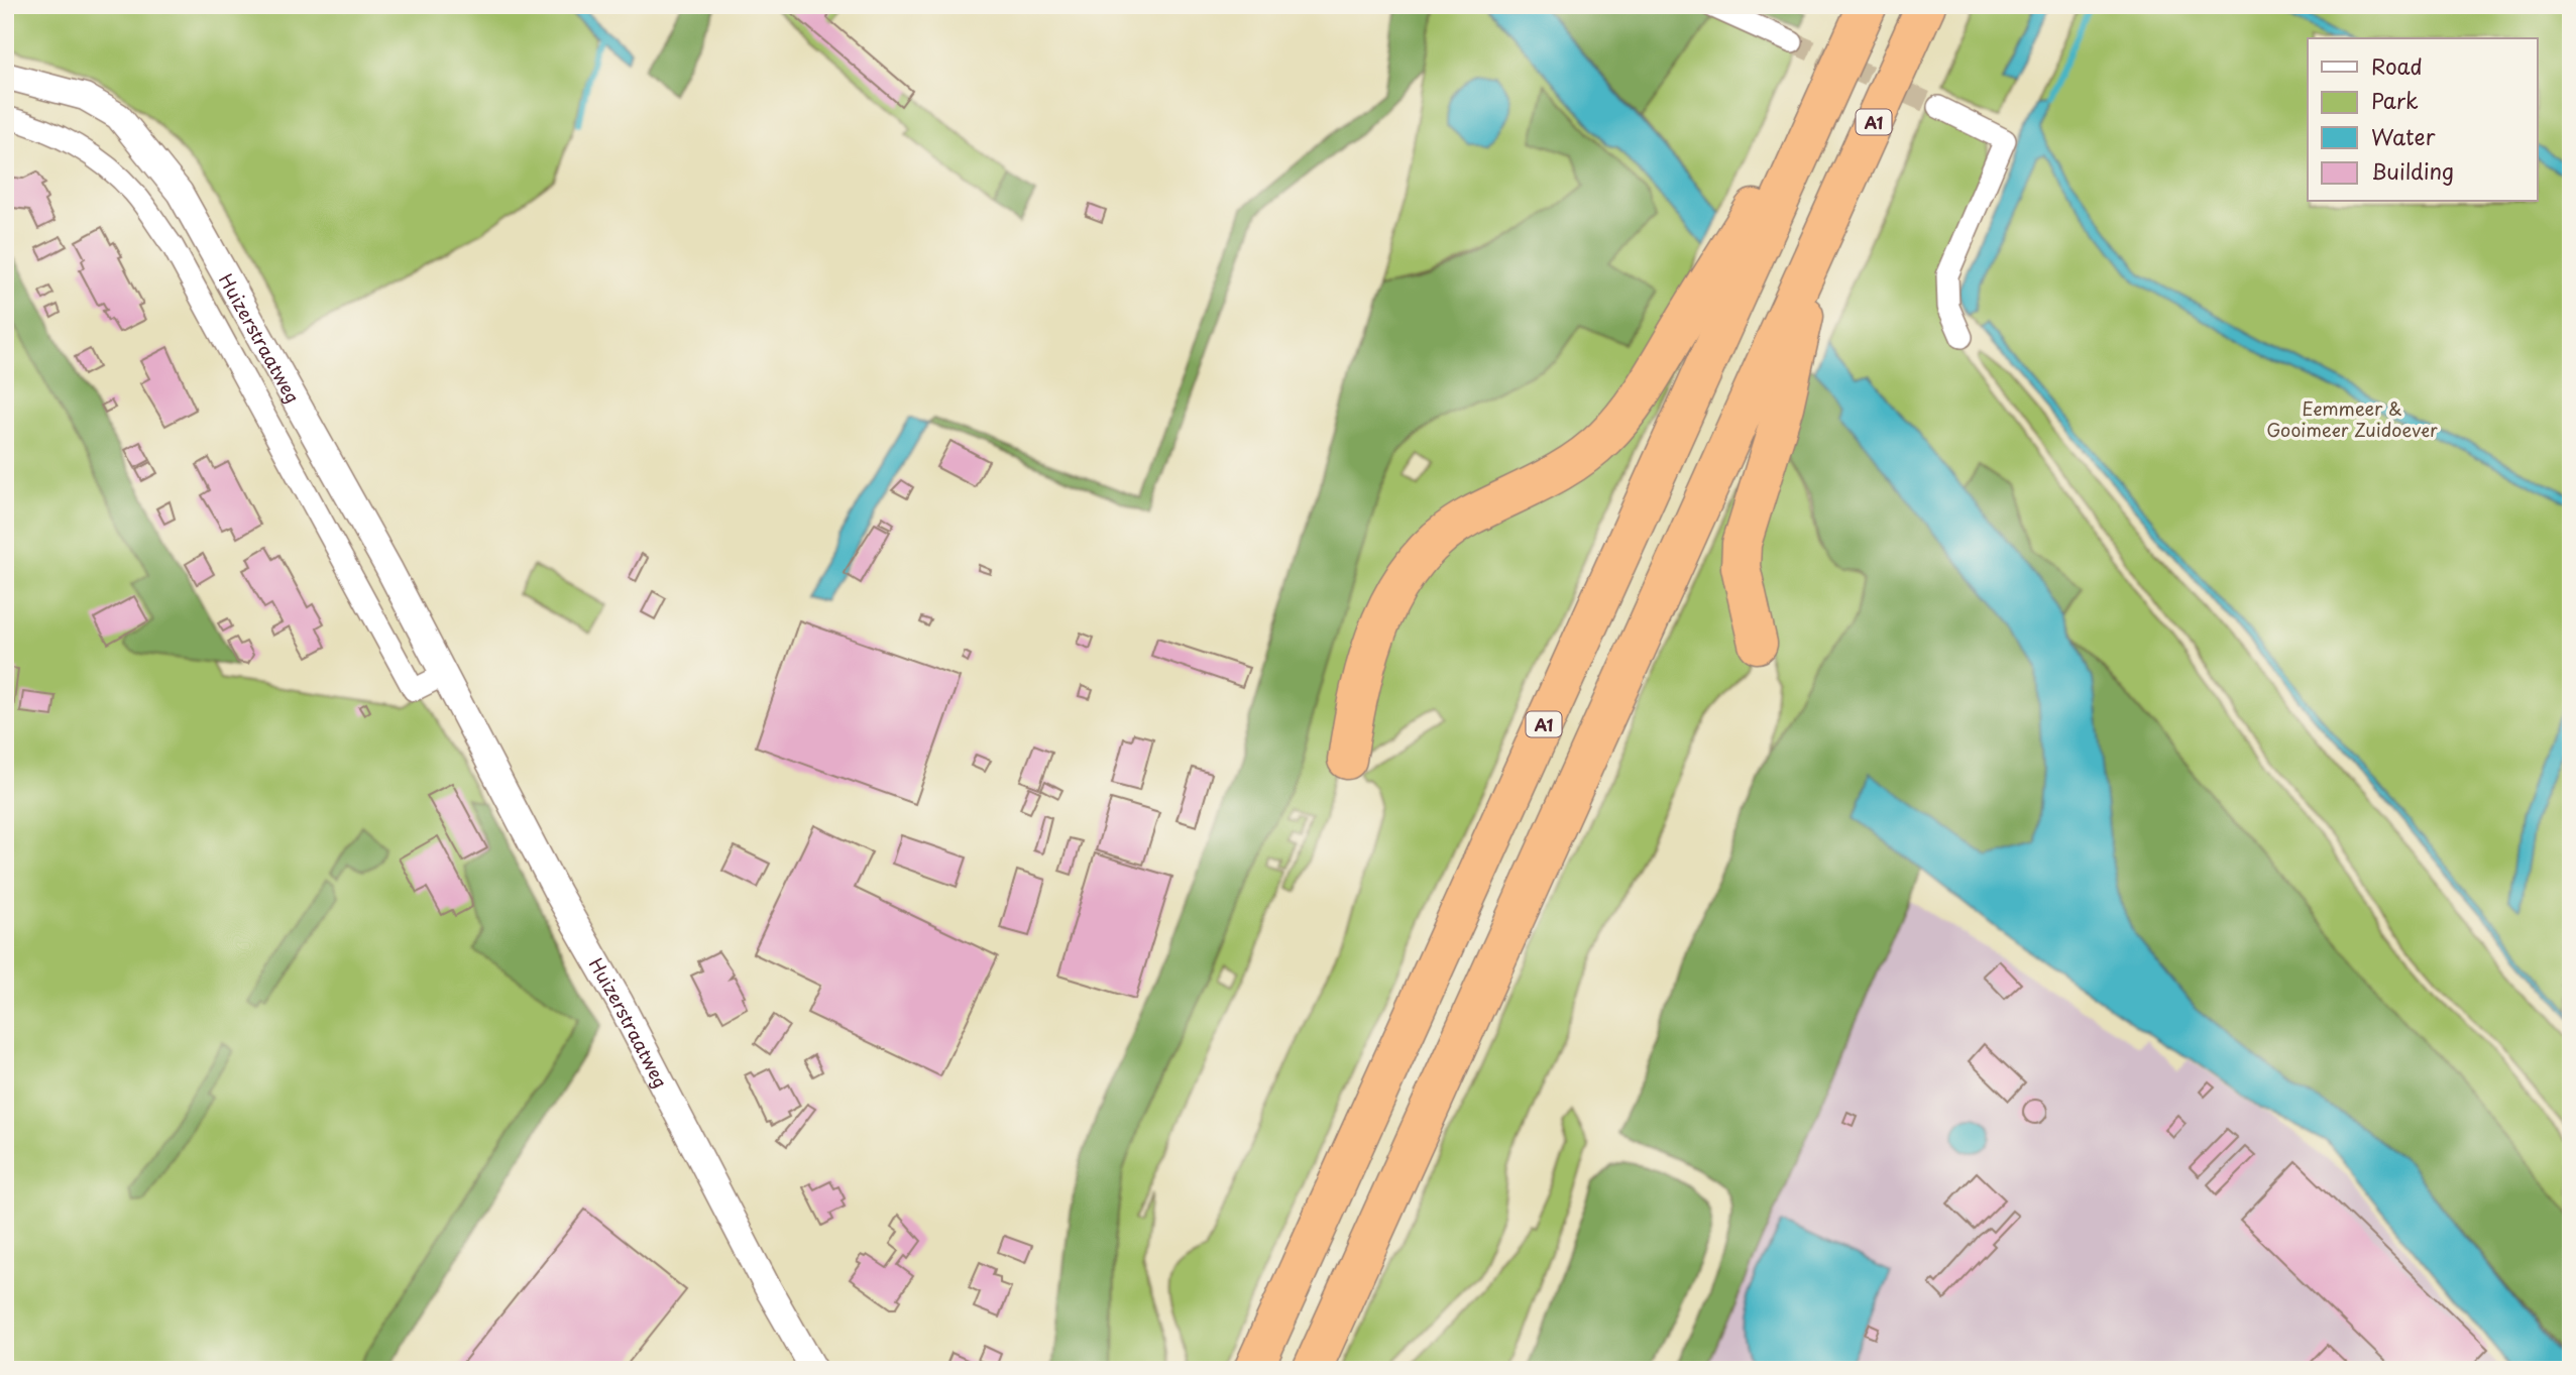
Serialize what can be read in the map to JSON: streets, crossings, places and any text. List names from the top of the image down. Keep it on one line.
{"streets":{"highway":["A1"],"street":["Huizerstraatweg"]},"parks":["Eemmeer & Gooimeer Zuidoever"],"legend":["Road","Park","Water","Building"]}
